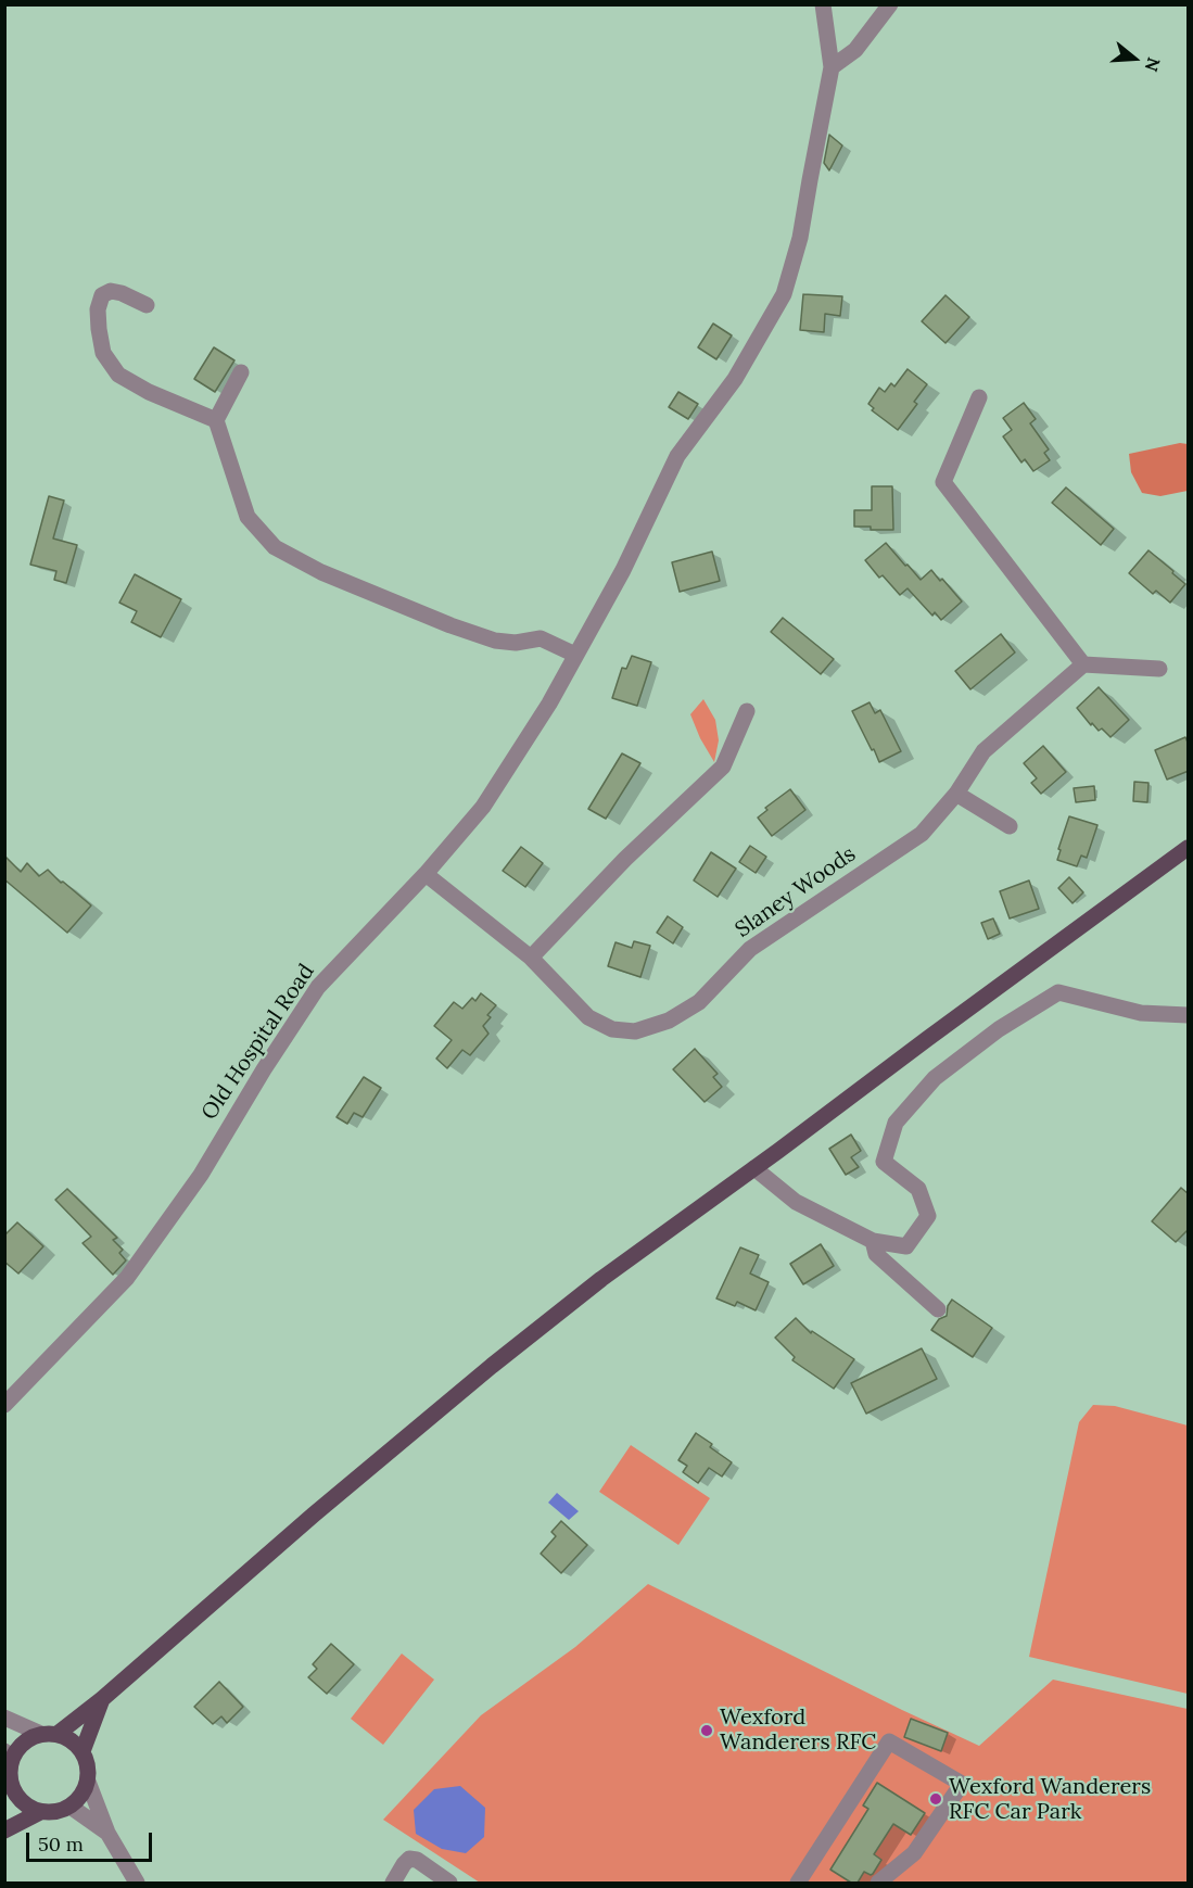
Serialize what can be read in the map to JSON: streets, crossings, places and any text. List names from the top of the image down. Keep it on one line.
{"streets":{"street":["Slaney Woods","Old Hospital Road"]},"crossings":[["Slaney Woods","Old Hospital Road"]],"places":["Wexford Wanderers RFC","Wexford Wanderers RFC Car Park"],"scale_bar":"50 m","north":"right"}
